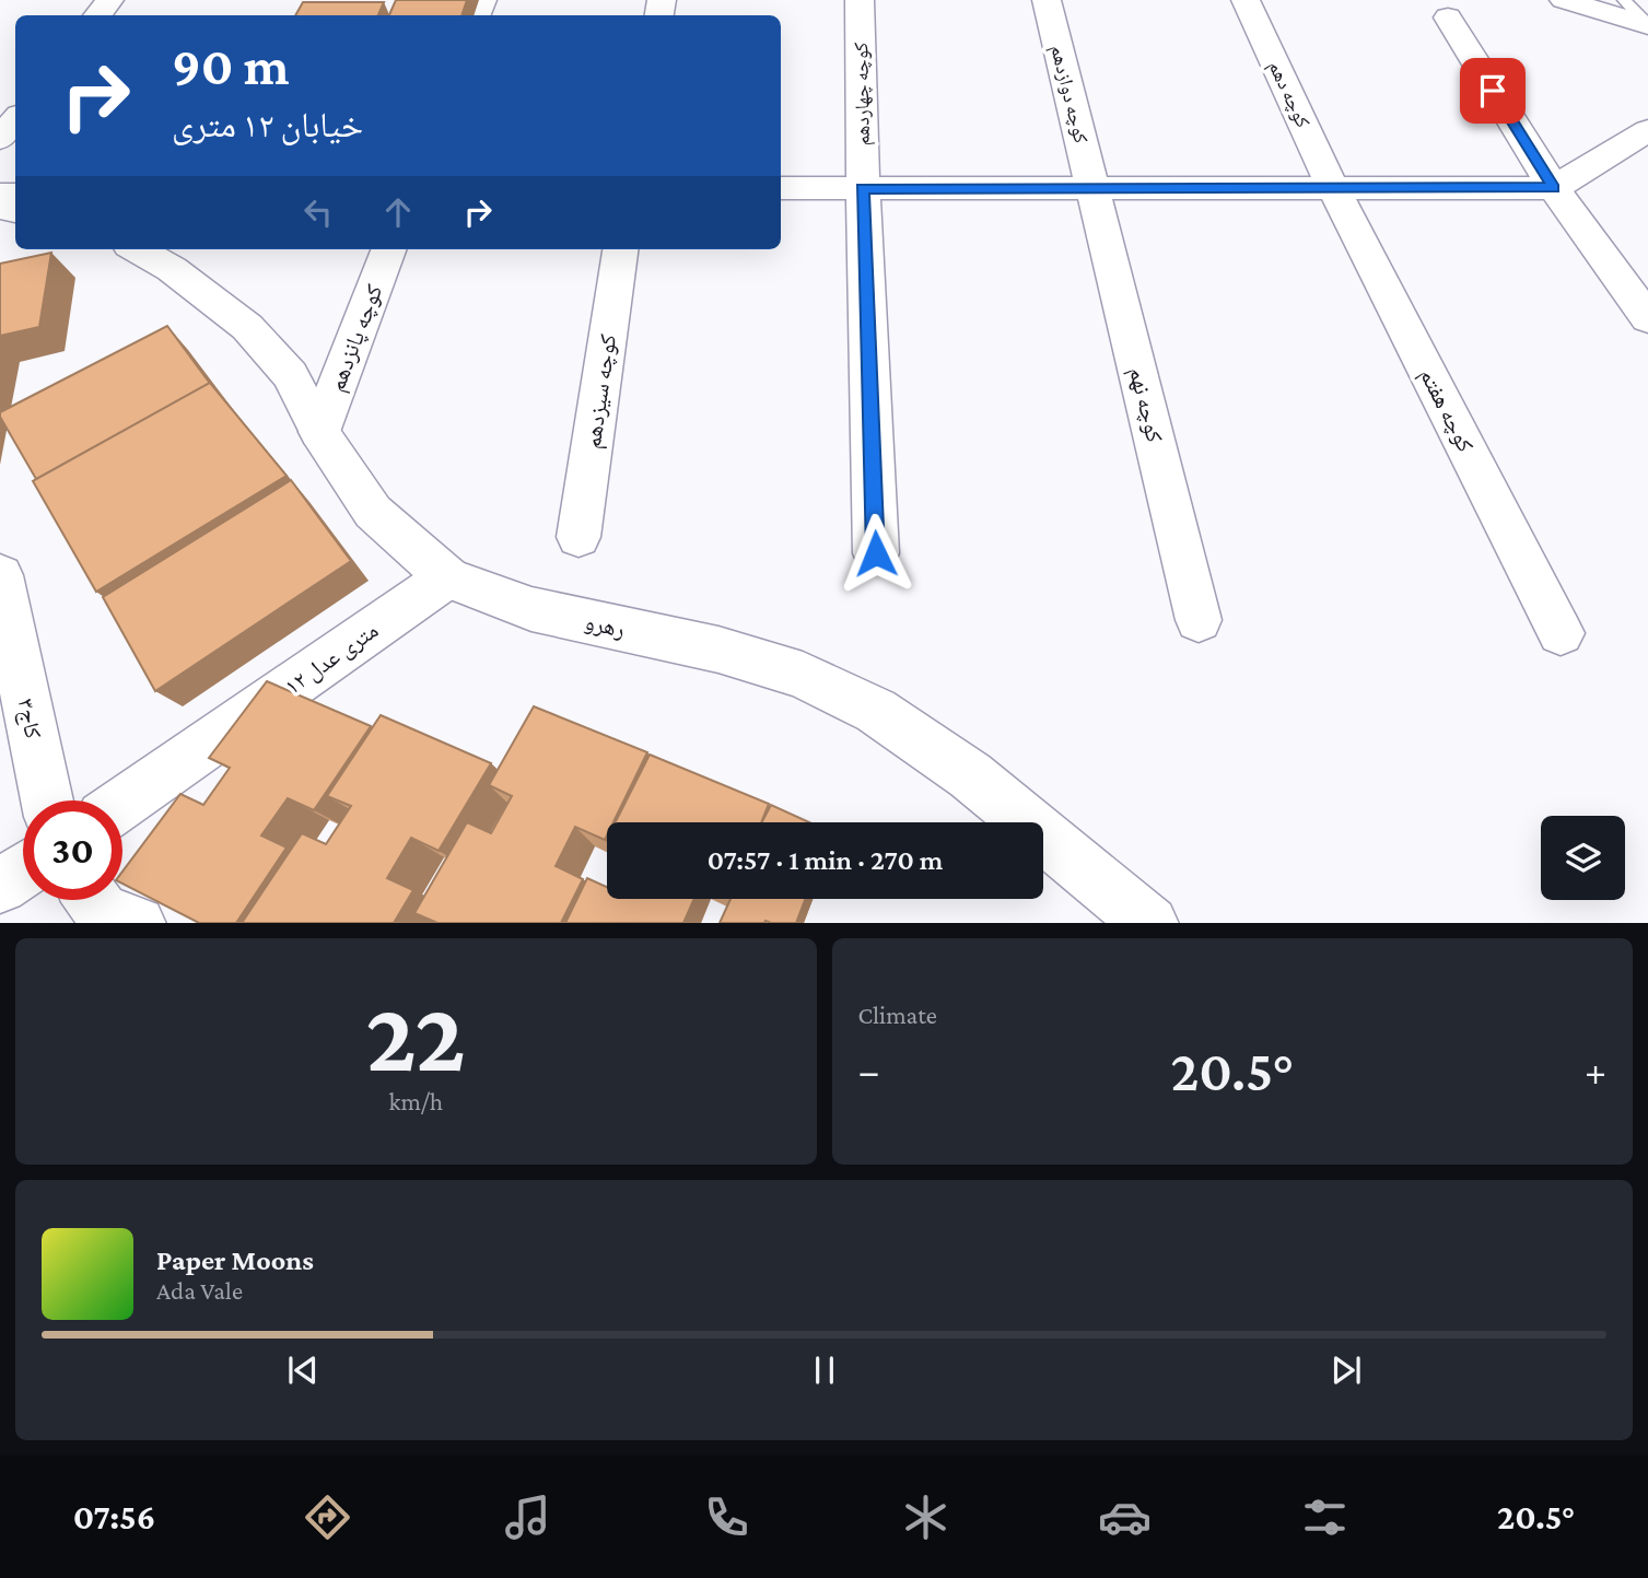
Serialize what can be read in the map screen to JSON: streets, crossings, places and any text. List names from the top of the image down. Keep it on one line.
{"streets":{"street":["کوچه چهاردهم","کوچه دوازدهم","کوچه دهم","کوچه پانزدهم","کوچه سیزدهم","کوچه نهم","کوچه هفتم","رهرو","۱۲ متری عدل","کاج۳"]},"crossings":[["کوچه دوازدهم","کوچه نهم"],["کوچه دهم","کوچه هفتم"],["کوچه پانزدهم","رهرو"],["رهرو","۱۲ متری عدل"]],"page":{"turn":["90 m","خیابان ۱۲ متری"],"limit":"30","trip":"07:57 · 1 min · 270 m","tile":[["22","km/h"],"Climate"],"heat":["−","20.5°","+"],"song":["Paper Moons","Ada Vale"],"tabs":["07:56","20.5°"]}}
